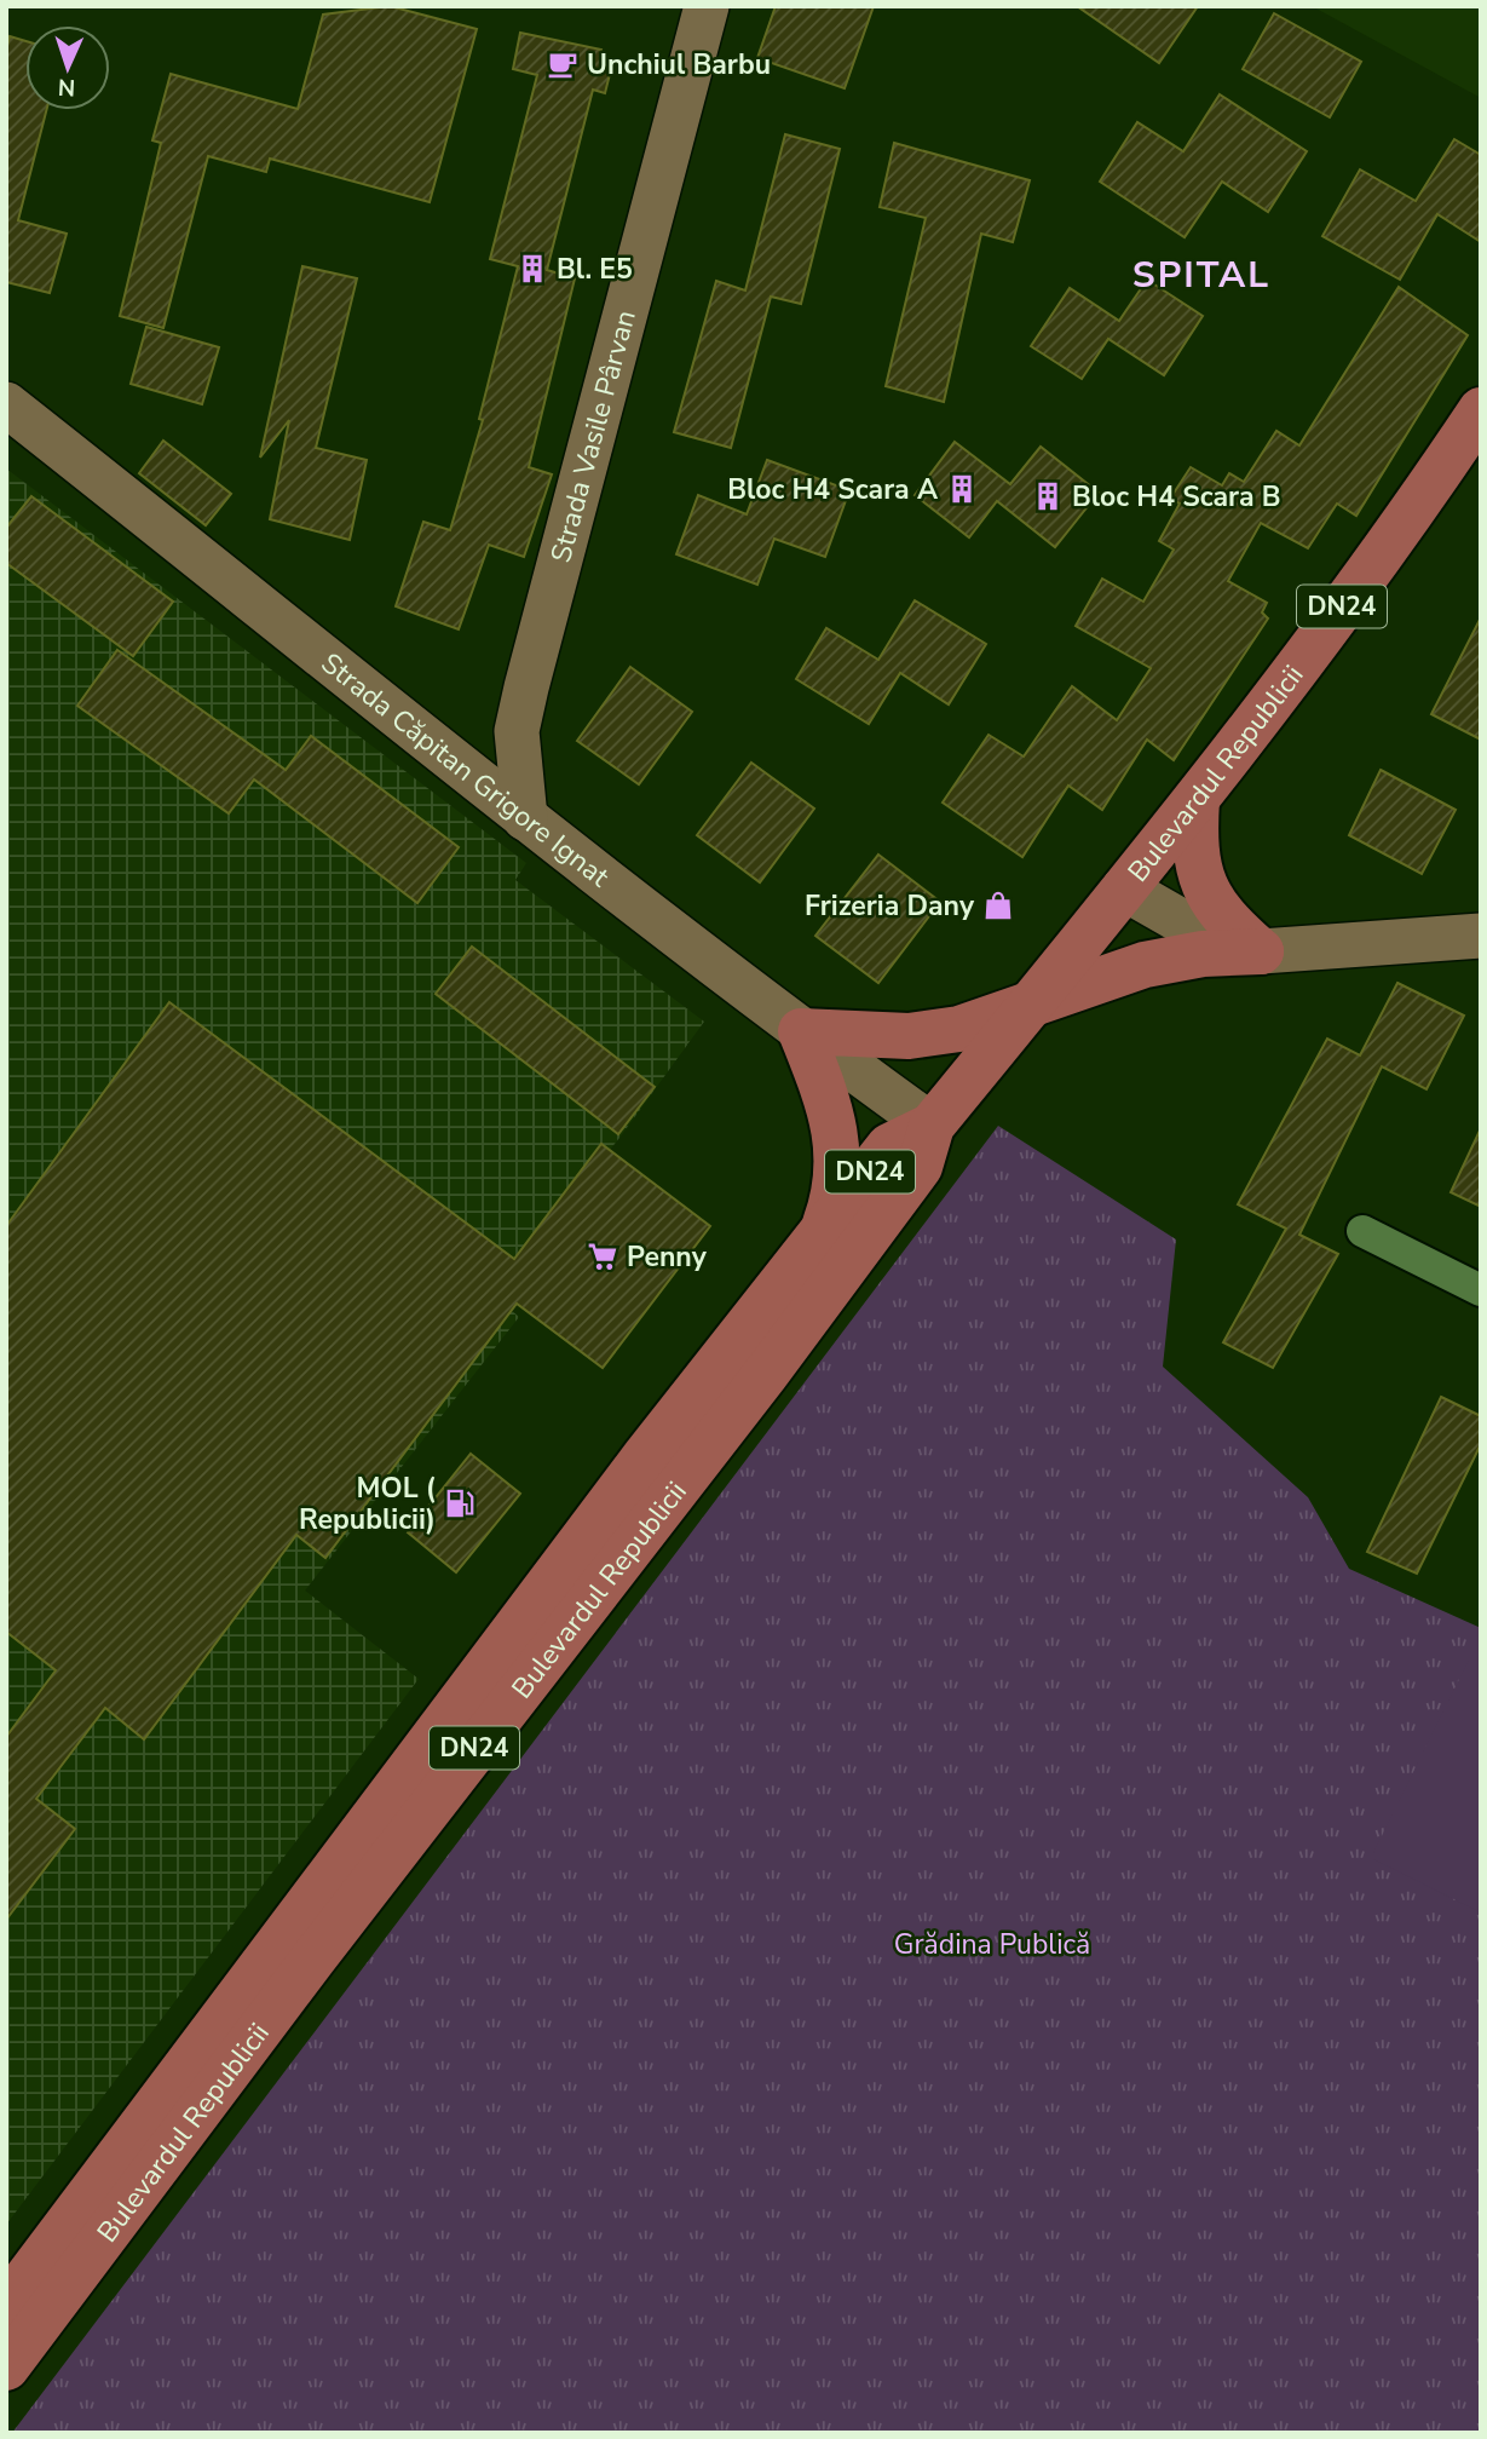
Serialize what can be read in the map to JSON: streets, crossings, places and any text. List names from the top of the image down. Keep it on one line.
{"streets":{"main road":["Strada Vasile Pârvan","DN24","Strada Căpitan Grigore Ignat","Bulevardul Republicii"]},"crossings":[["Strada Vasile Pârvan","Strada Căpitan Grigore Ignat"],["Strada Căpitan Grigore Ignat","Bulevardul Republicii"]],"districts":["SPITAL"],"parks":["Grădina Publică"],"places":{"cafe":["Unchiul Barbu"],"building":["Bl. E5","Bloc H4 Scara A","Bloc H4 Scara B"],"shop":["Frizeria Dany"],"supermarket":["Penny"],"fuel station":["MOL ( Republicii)"]},"north":"bottom"}
